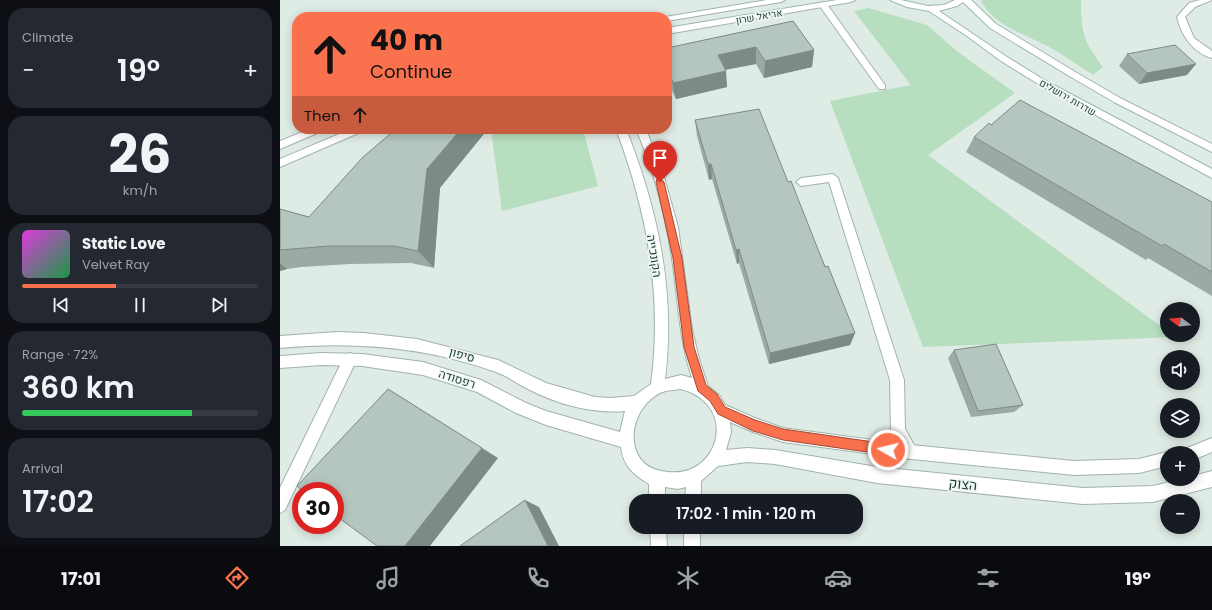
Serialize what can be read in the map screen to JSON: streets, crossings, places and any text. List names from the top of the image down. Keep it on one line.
{"streets":{"street":["אריאל שרון","שדרות ירושלים","הקונכייה","סיפון","רפסודה","הצוק"]},"crossings":[["הקונכייה","סיפון"],["הקונכייה","רפסודה"],["הקונכייה","הצוק"],["סיפון","רפסודה"],["סיפון","הצוק"],["רפסודה","הצוק"]],"north":"left","page":{"tile":["Climate",["26","km/h"],["Range · 72%","360 km"],["Arrival","17:02"]],"turn":["40 m","Continue"],"heat":["−","19°","+"],"then":"Then","song":["Static Love","Velvet Ray"],"map_buttons":["+","−"],"limit":"30","trip":"17:02 · 1 min · 120 m","tabs":["17:01","19°"]}}
